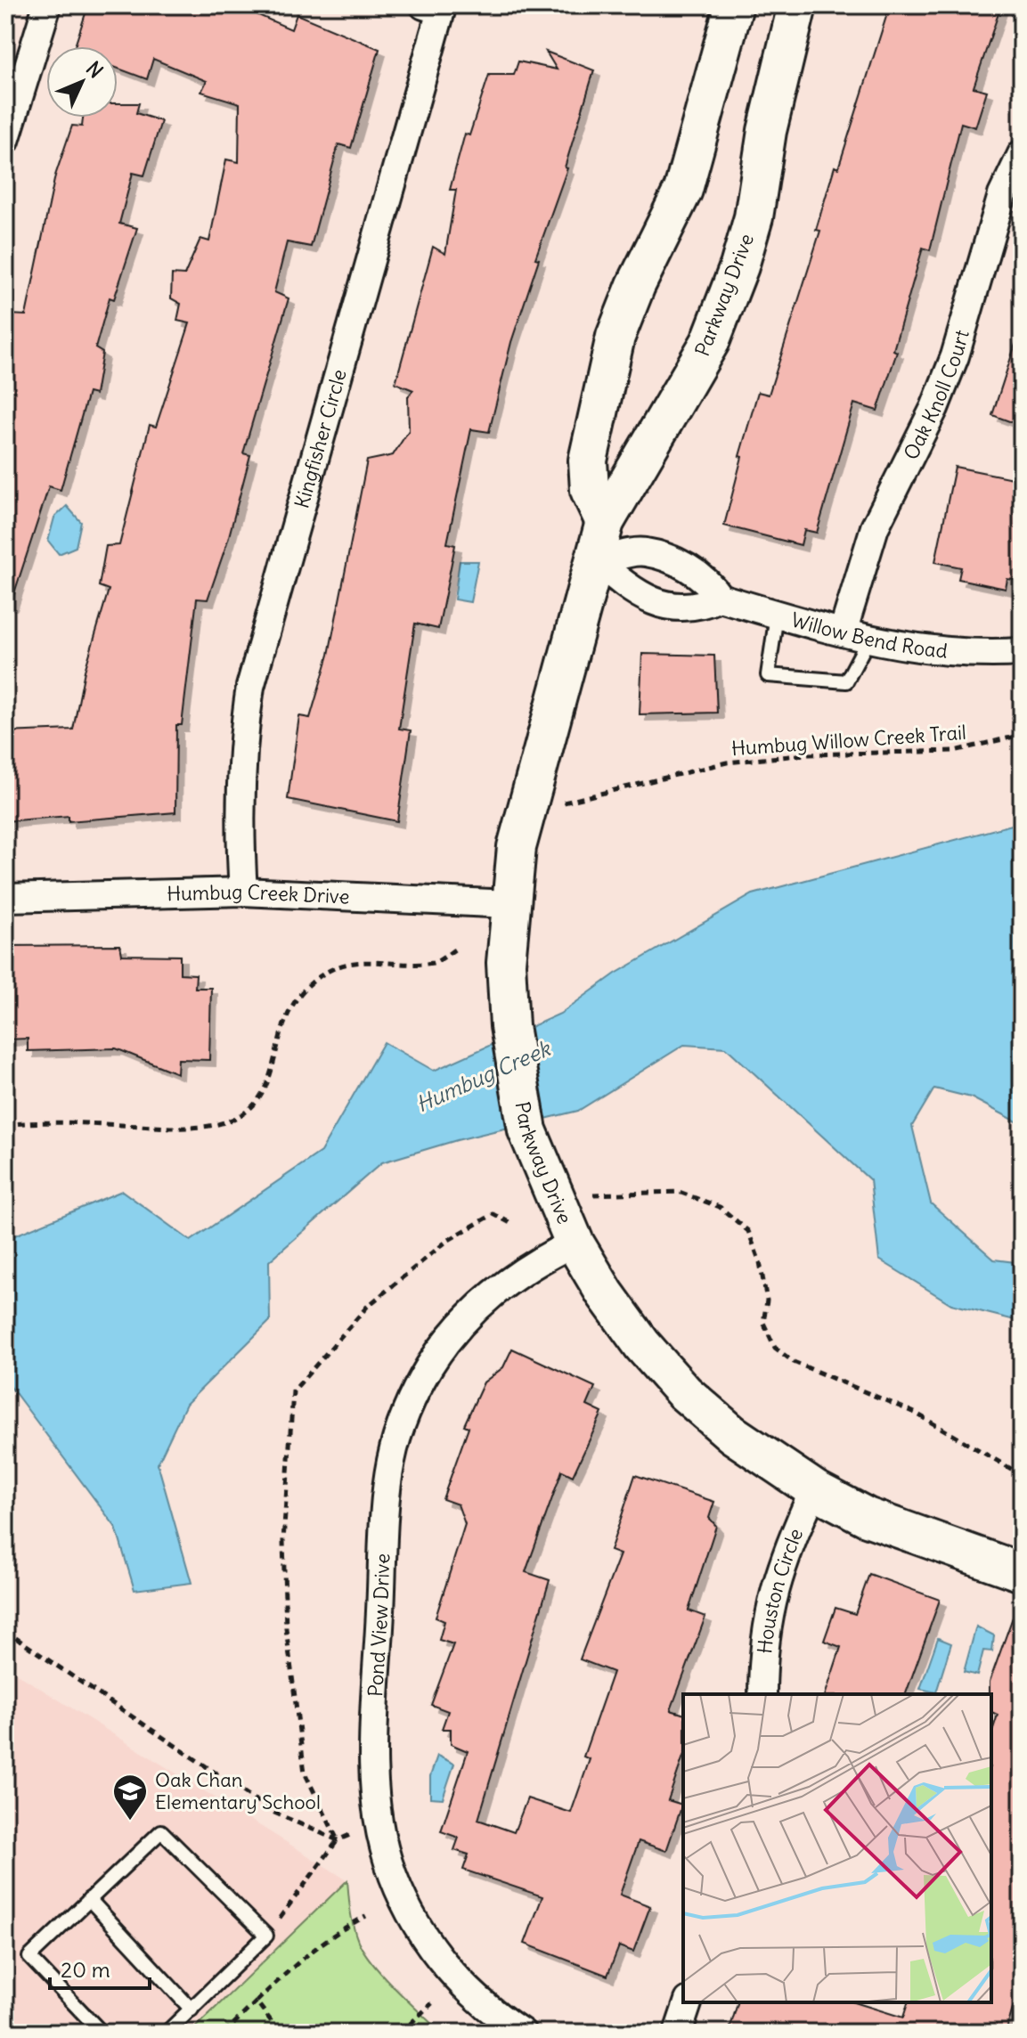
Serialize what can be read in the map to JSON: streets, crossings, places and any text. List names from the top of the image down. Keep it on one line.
{"streets":{"street":["Parkway Drive","Oak Knoll Court","Kingfisher Circle","Willow Bend Road","Humbug Creek Drive","Houston Circle","Pond View Drive"],"path":["Humbug Willow Creek Trail"]},"crossings":[["Parkway Drive","Humbug Creek Drive"],["Parkway Drive","Houston Circle"],["Parkway Drive","Pond View Drive"],["Oak Knoll Court","Willow Bend Road"],["Kingfisher Circle","Humbug Creek Drive"]],"water":["Humbug Creek"],"places":{"school or university":["Oak Chan Elementary School"]},"scale_bar":"20 m","north":"top right"}
